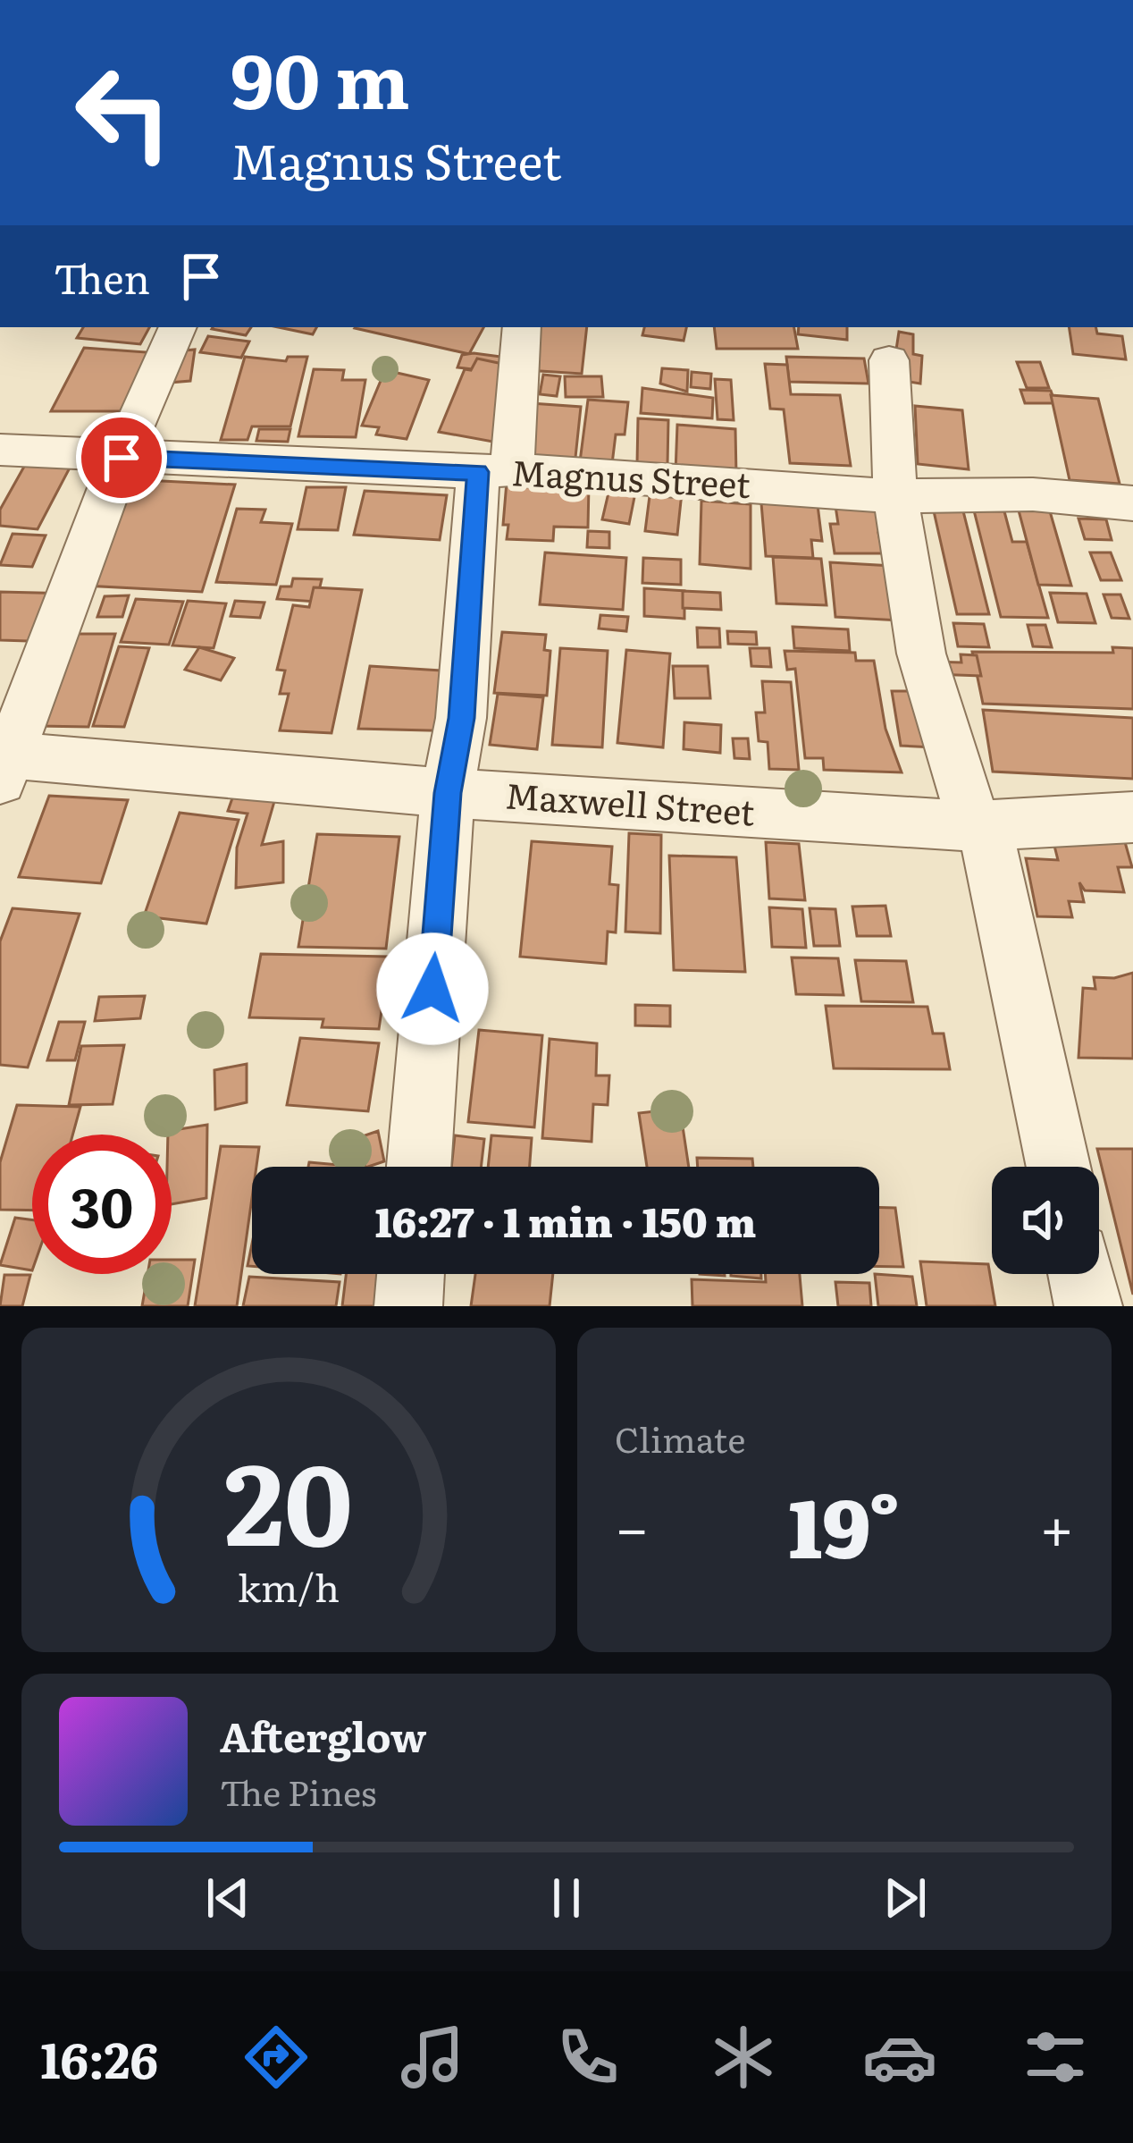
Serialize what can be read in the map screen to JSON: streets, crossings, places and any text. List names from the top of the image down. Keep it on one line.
{"streets":{"street":["Magnus Street","Maxwell Street"]},"page":{"turn":["90 m","Magnus Street"],"then":"Then","limit":"30","trip":"16:27 · 1 min · 150 m","tile":"Climate","heat":["−","19°","+"],"song":["Afterglow","The Pines"],"tabs":"16:26","gauge":["20","km/h"]}}
